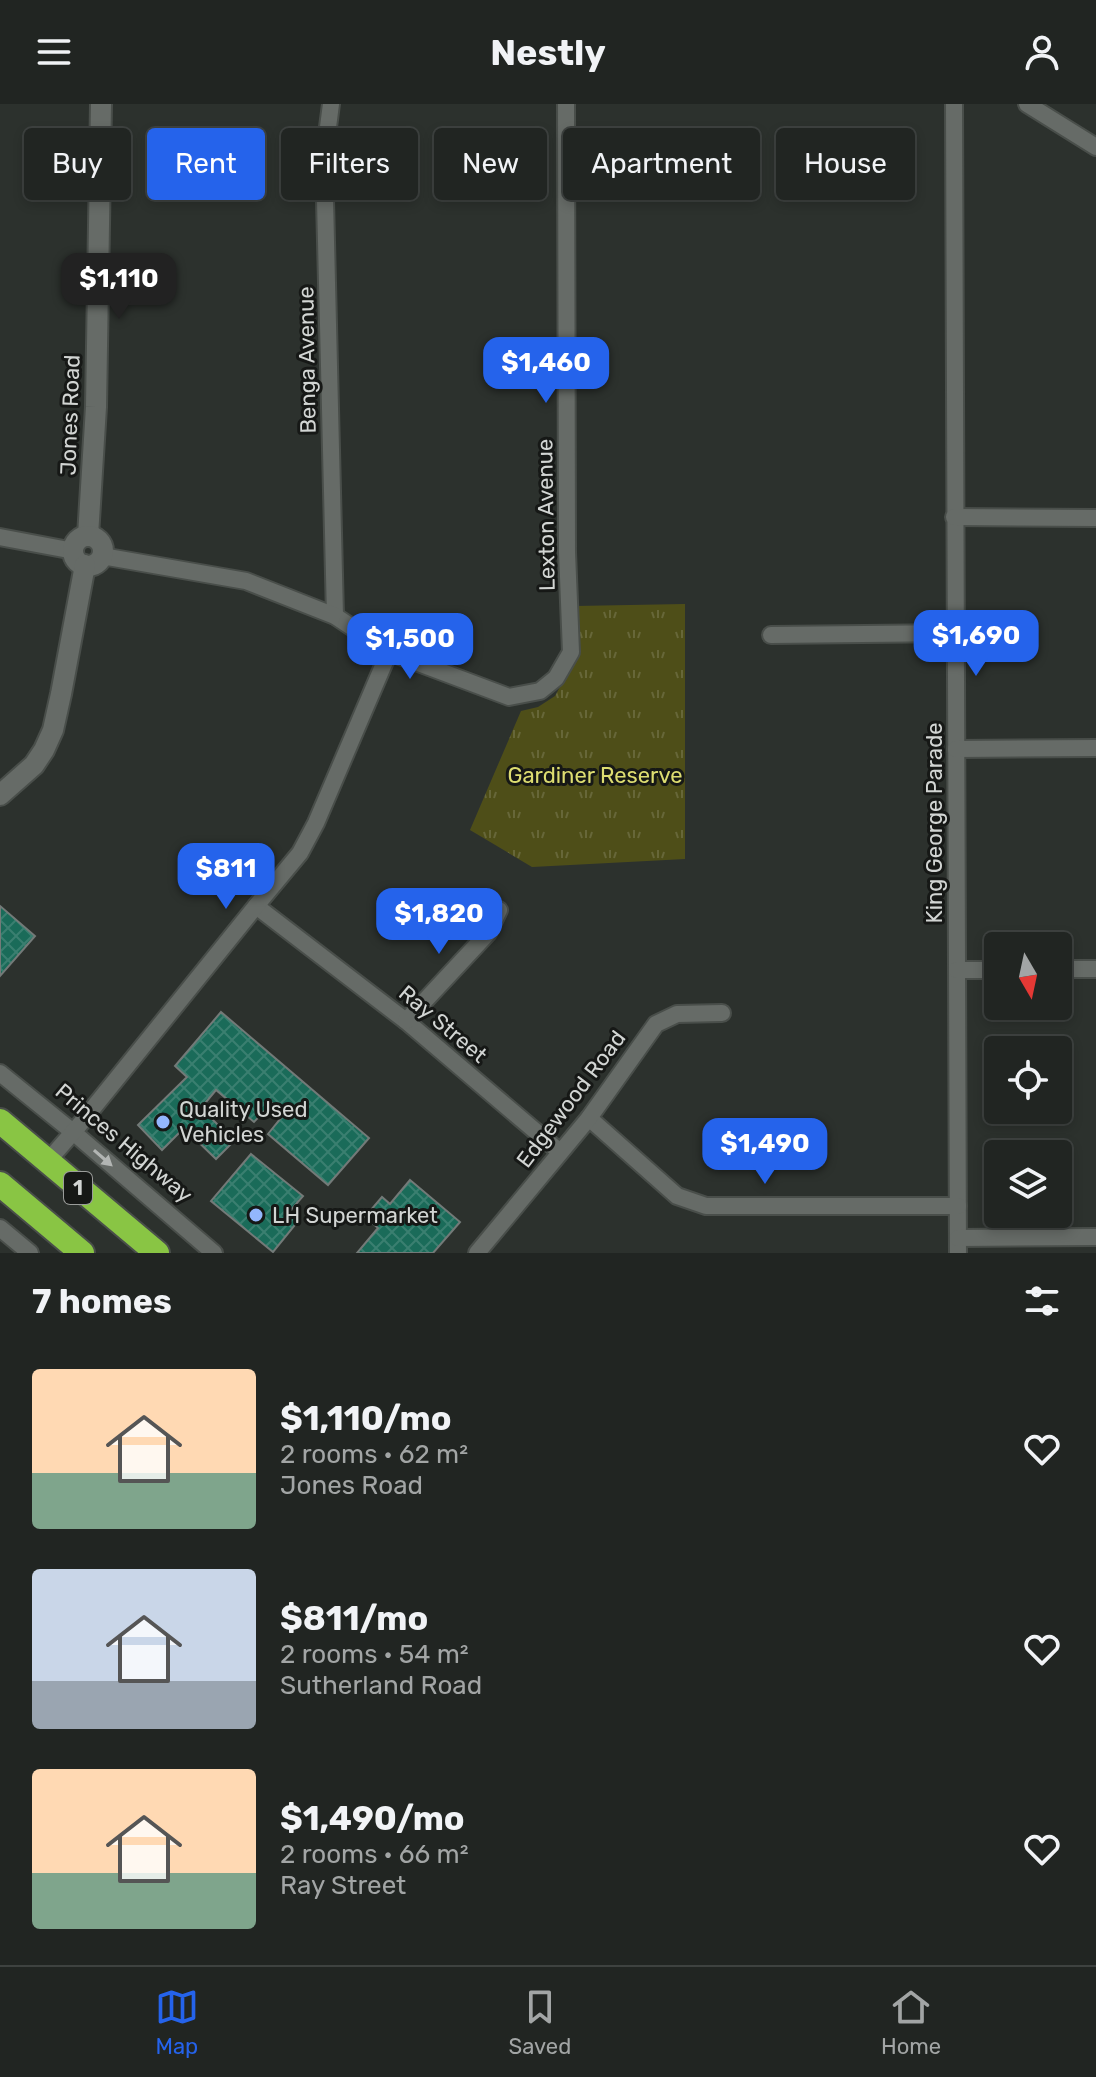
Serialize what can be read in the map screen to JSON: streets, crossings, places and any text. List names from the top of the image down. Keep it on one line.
{"streets":{"highway":["1"],"main road":["Jones Road"],"street":["Benga Avenue","Lexton Avenue","King George Parade","Ray Street","Edgewood Road","Princes Highway"]},"crossings":[["Ray Street","Edgewood Road"]],"one_way":["Princes Highway"],"parks":["Gardiner Reserve"],"places":["Quality Used Vehicles","LH Supermarket"],"north":"bottom","page":{"header":"Nestly","chip":["Buy","Rent","Filters","New","Apartment","House"],"price":["$1,110","$1,460","$1,690","$1,500","$811","$1,820","$1,490"],"heading":"7 homes","list":[{"name":"$1,110/mo","note":"2 rooms · 62 m² · Jones Road"},{"name":"$811/mo","note":"2 rooms · 54 m² · Sutherland Road"},{"name":"$1,490/mo","note":"2 rooms · 66 m² · Ray Street"}],"tabs":["Map","Saved","Home"]}}
